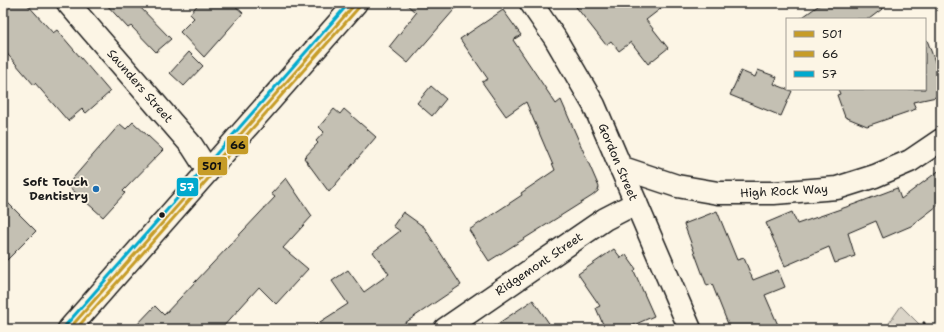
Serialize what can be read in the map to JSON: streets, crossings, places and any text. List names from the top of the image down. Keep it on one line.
{"streets":{"street":["Saunders Street","Gordon Street","High Rock Way","Ridgemont Street"]},"crossings":[["Gordon Street","High Rock Way"],["Gordon Street","Ridgemont Street"]],"places":["Soft Touch Dentistry"],"lines":["transit line 501","transit line 57","transit line 66"],"legend":["501","66","57"]}
